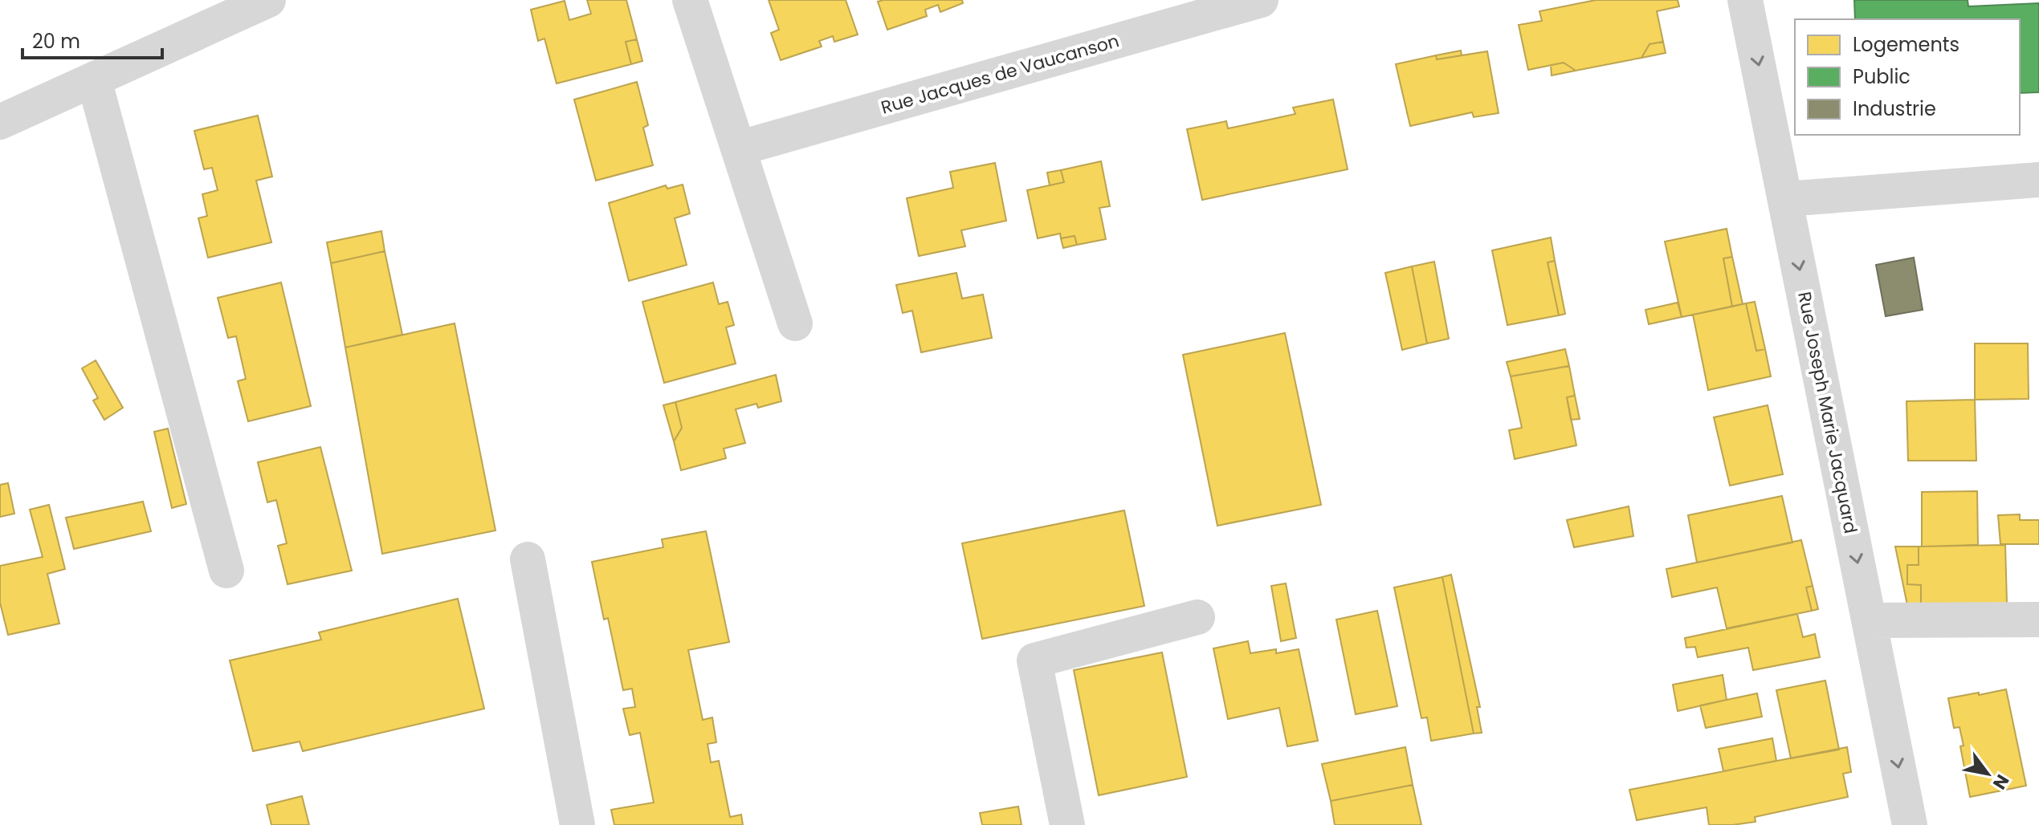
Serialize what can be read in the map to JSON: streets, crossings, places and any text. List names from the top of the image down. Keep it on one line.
{"streets":{"street":["Rue Jacques de Vaucanson","Rue Joseph Marie Jacquard"]},"one_way":["Rue Joseph Marie Jacquard"],"legend":["Logements","Public","Industrie"],"scale_bar":"20 m","north":"bottom right"}
